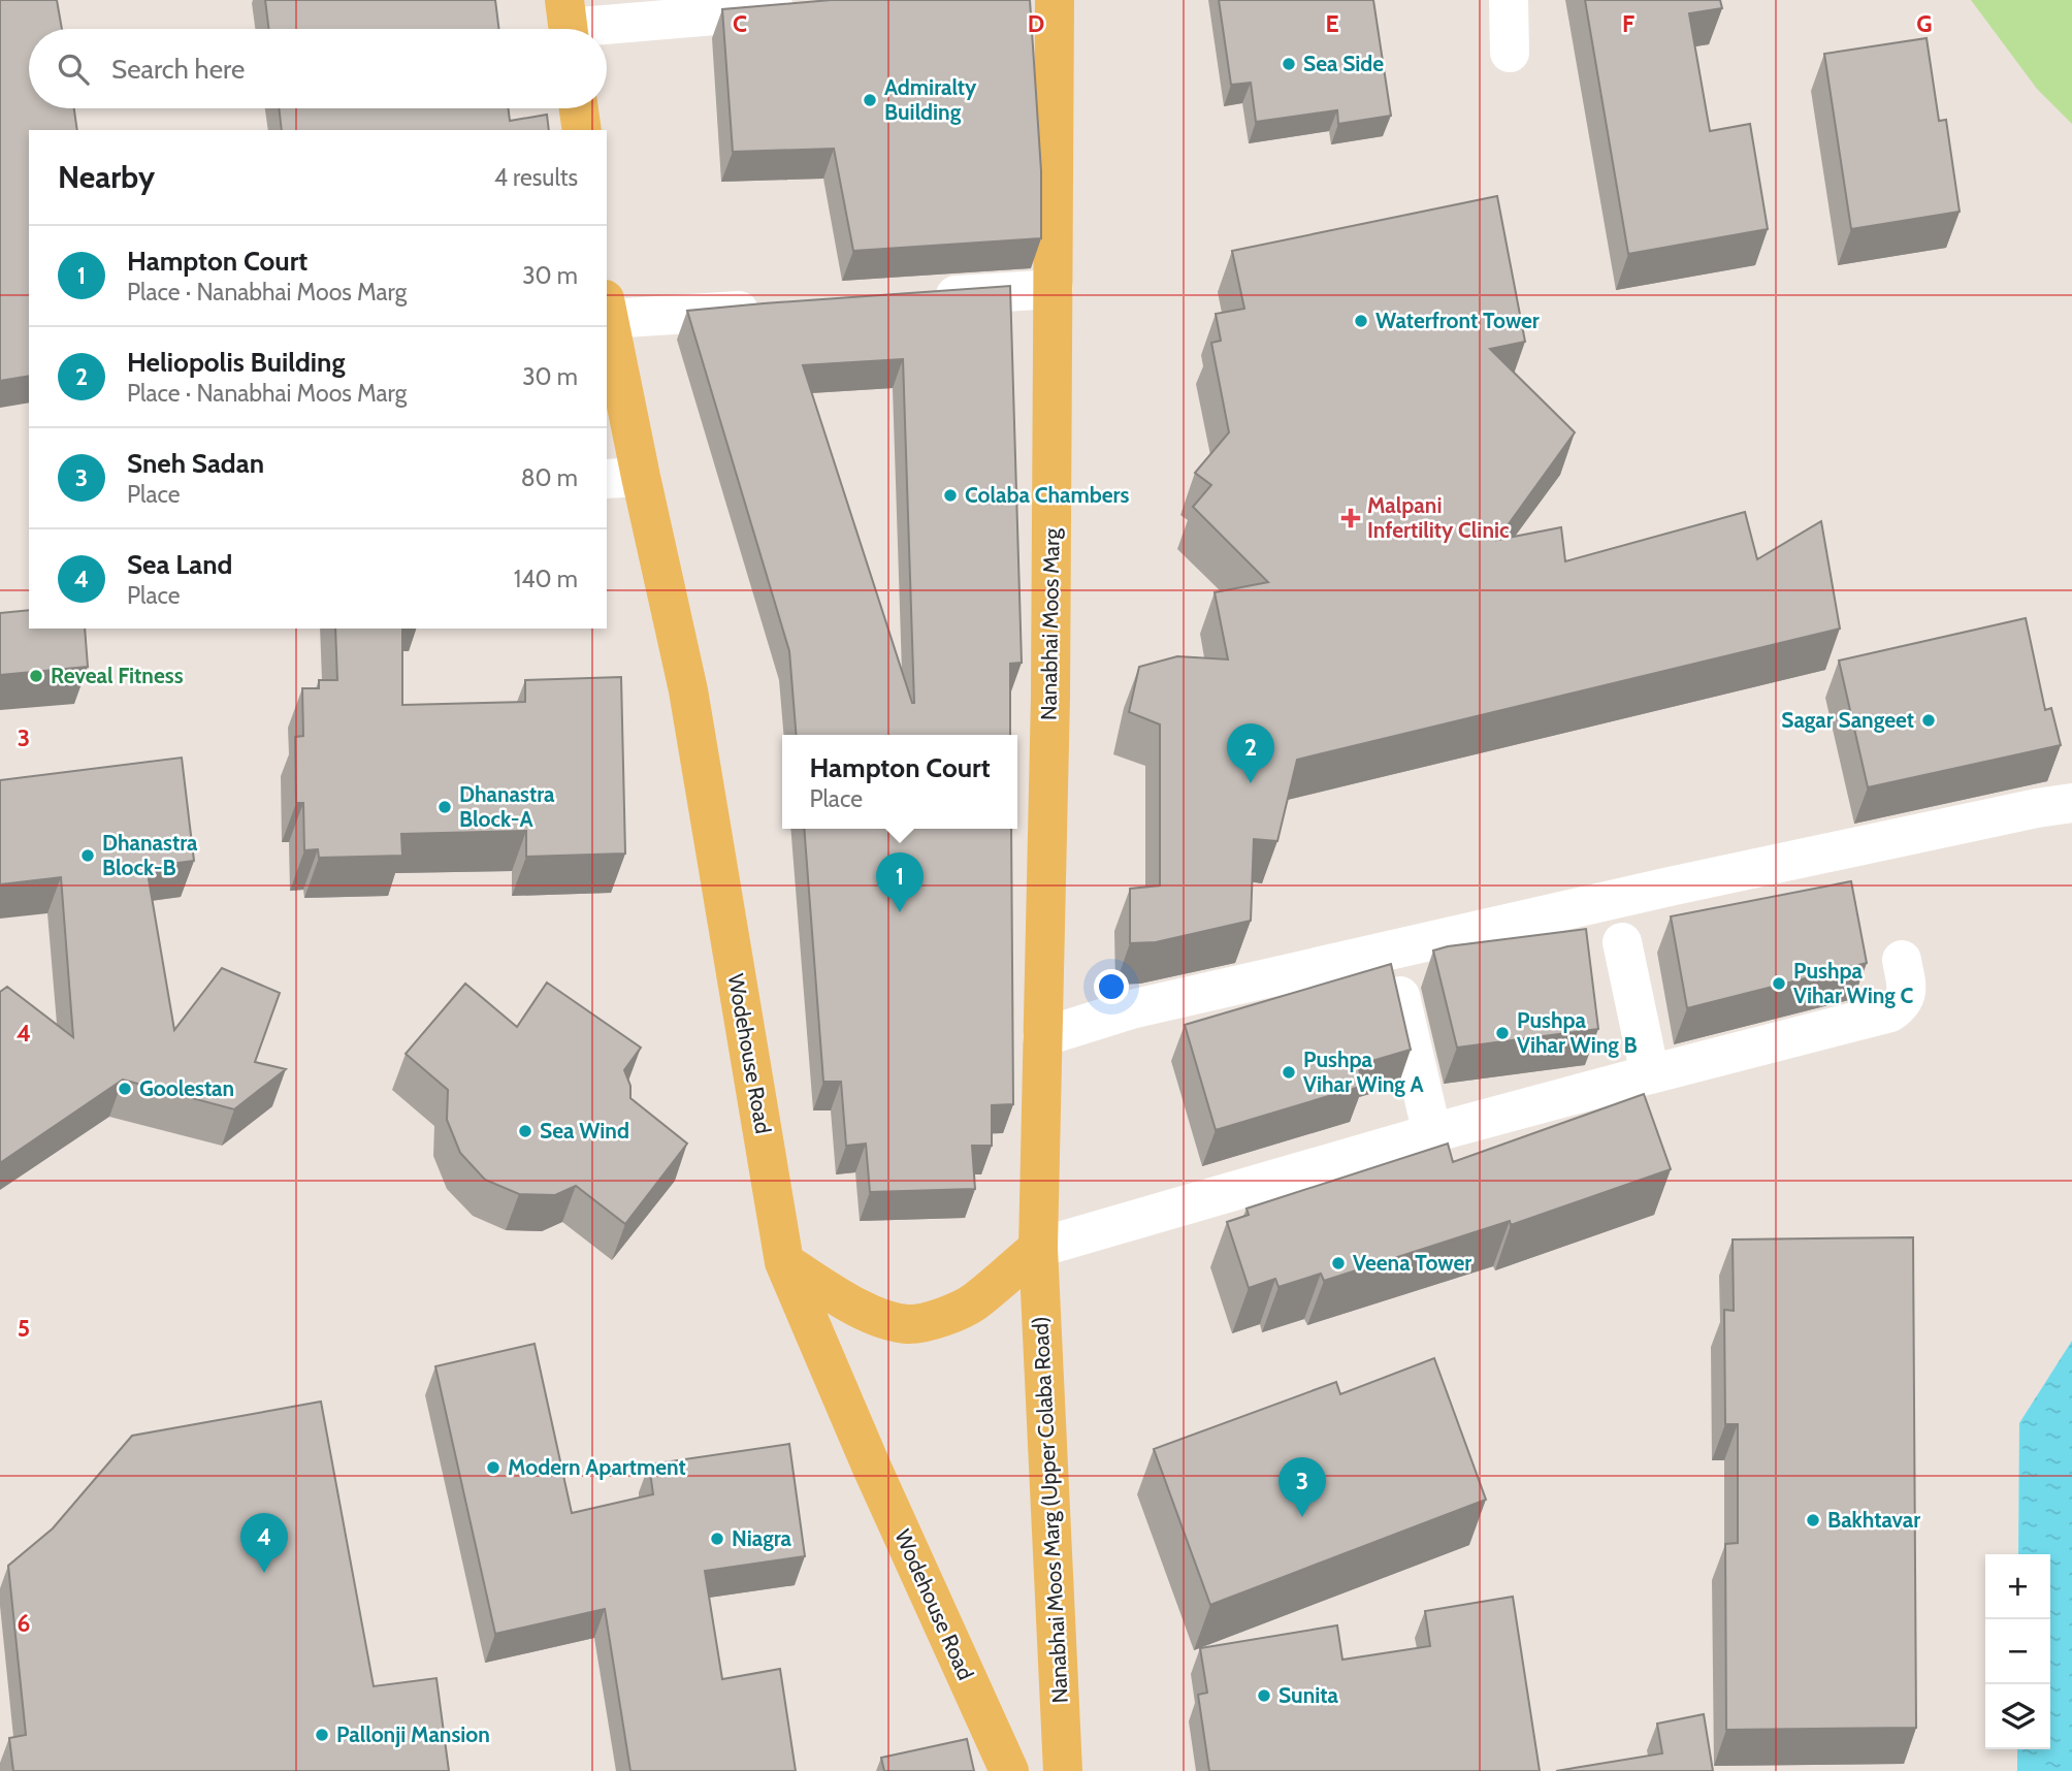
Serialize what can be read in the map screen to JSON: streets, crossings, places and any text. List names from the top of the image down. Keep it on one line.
{"streets":{"main road":["Nanabhai Moos Marg","Wodehouse Road","Nanabhai Moos Marg (Upper Colaba Road)"]},"crossings":[["Nanabhai Moos Marg","Nanabhai Moos Marg (Upper Colaba Road)"]],"places":{"other":["Sea Side","Admiralty Building","Waterfront Tower","Colaba Chambers","Reveal Fitness","Sagar Sangeet","Dhanastra Block-A","Dhanastra Block-B","Pushpa Vihar Wing C","Pushpa Vihar Wing B","Pushpa Vihar Wing A","Goolestan","Sea Wind","Veena Tower","Modern Apartment","Bakhtavar","Niagra","Sunita","Pallonji Mansion"],"health":["Malpani Infertility Clinic"]},"page":{"search":"Search here","heading":["Nearby","4 results"],"list":[{"mark":"1","name":"Hampton Court","note":"Place · Nanabhai Moos Marg","value":"30 m"},{"mark":"2","name":"Heliopolis Building","note":"Place · Nanabhai Moos Marg","value":"30 m"},{"mark":"3","name":"Sneh Sadan","note":"Place","value":"80 m"},{"mark":"4","name":"Sea Land","note":"Place","value":"140 m"}],"pins":["2","1","3","4"],"popup":["Hampton Court","Place"],"map_buttons":["+","−"]},"grid":{"columns":["C","D","E","F","G"],"rows":["3","4","5","6"]}}
